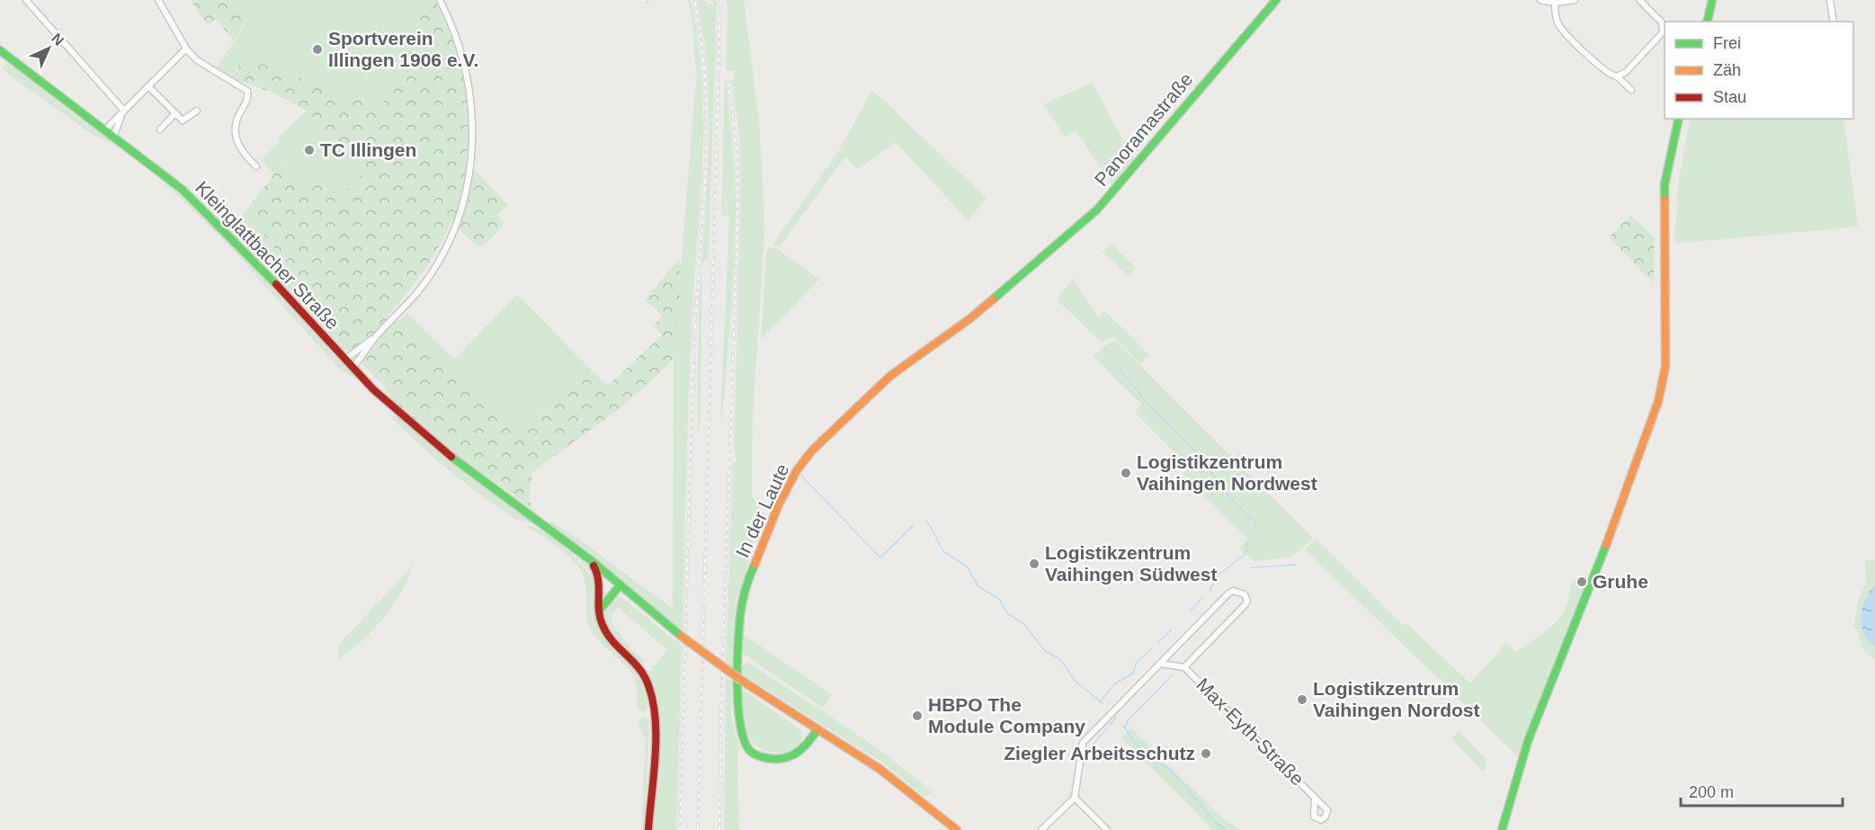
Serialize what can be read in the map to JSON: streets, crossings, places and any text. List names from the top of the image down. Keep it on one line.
{"streets":{"street":["Panoramastraße","Kleinglattbacher Straße","In der Laute","Max-Eyth-Straße"]},"crossings":[["Panoramastraße","In der Laute"],["Kleinglattbacher Straße","In der Laute"]],"places":["Sportverein Illingen 1906 e.V.","TC Illingen","Logistikzentrum Vaihingen Nordwest","Logistikzentrum Vaihingen Südwest","Gruhe","Logistikzentrum Vaihingen Nordost","HBPO The Module Company","Ziegler Arbeitsschutz"],"legend":["Frei","Zäh","Stau"],"scale_bar":"200 m","north":"top right"}
